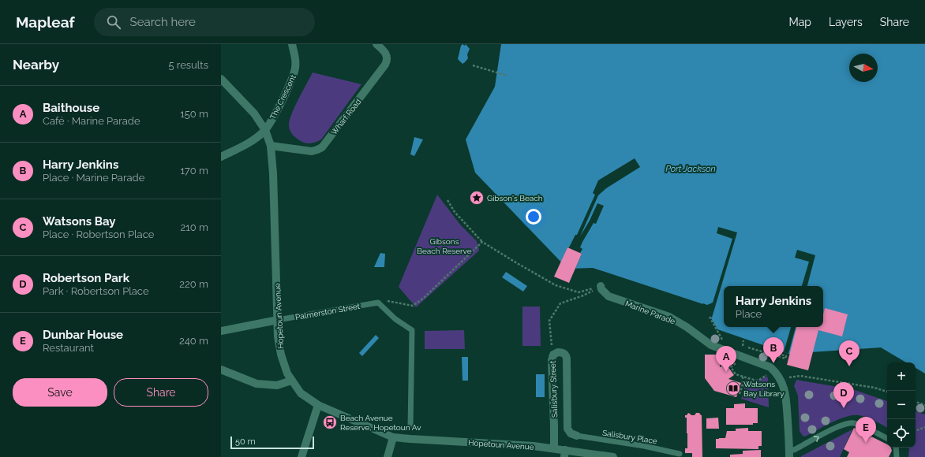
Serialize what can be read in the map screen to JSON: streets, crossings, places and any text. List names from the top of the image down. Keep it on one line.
{"streets":{"street":["The Crescent","Wharf Road","Palmerston Street","Marine Parade","Hopetoun Avenue","Salisbury Street"],"lane":["Salisbury Place"]},"crossings":[["The Crescent","Hopetoun Avenue"],["Wharf Road","Hopetoun Avenue"],["Palmerston Street","Hopetoun Avenue"],["Hopetoun Avenue","Salisbury Street"],["Salisbury Street","Salisbury Place"]],"water":["Port Jackson"],"parks":["Gibsons Beach Reserve"],"places":{"place":["Gibson's Beach"],"library":["Watsons Bay Library"],"bus stop":["Beach Avenue Reserve, Hopetoun Av"]},"scale_bar":"50 m","north":"right","page":{"header":"Mapleaf","search":"Search here","nav":["Map","Layers","Share"],"heading":["Nearby","5 results"],"list":[{"mark":"A","name":"Baithouse","note":"Café · Marine Parade","value":"150 m"},{"mark":"B","name":"Harry Jenkins","note":"Place · Marine Parade","value":"170 m"},{"mark":"C","name":"Watsons Bay","note":"Place · Robertson Place","value":"210 m"},{"mark":"D","name":"Robertson Park","note":"Park · Robertson Place","value":"220 m"},{"mark":"E","name":"Dunbar House","note":"Restaurant","value":"240 m"}],"popup":["Harry Jenkins","Place"],"pins":["B","C","A","D","E"],"map_buttons":["+","−"],"buttons":["Save","Share"],"scale":"50 m"}}
